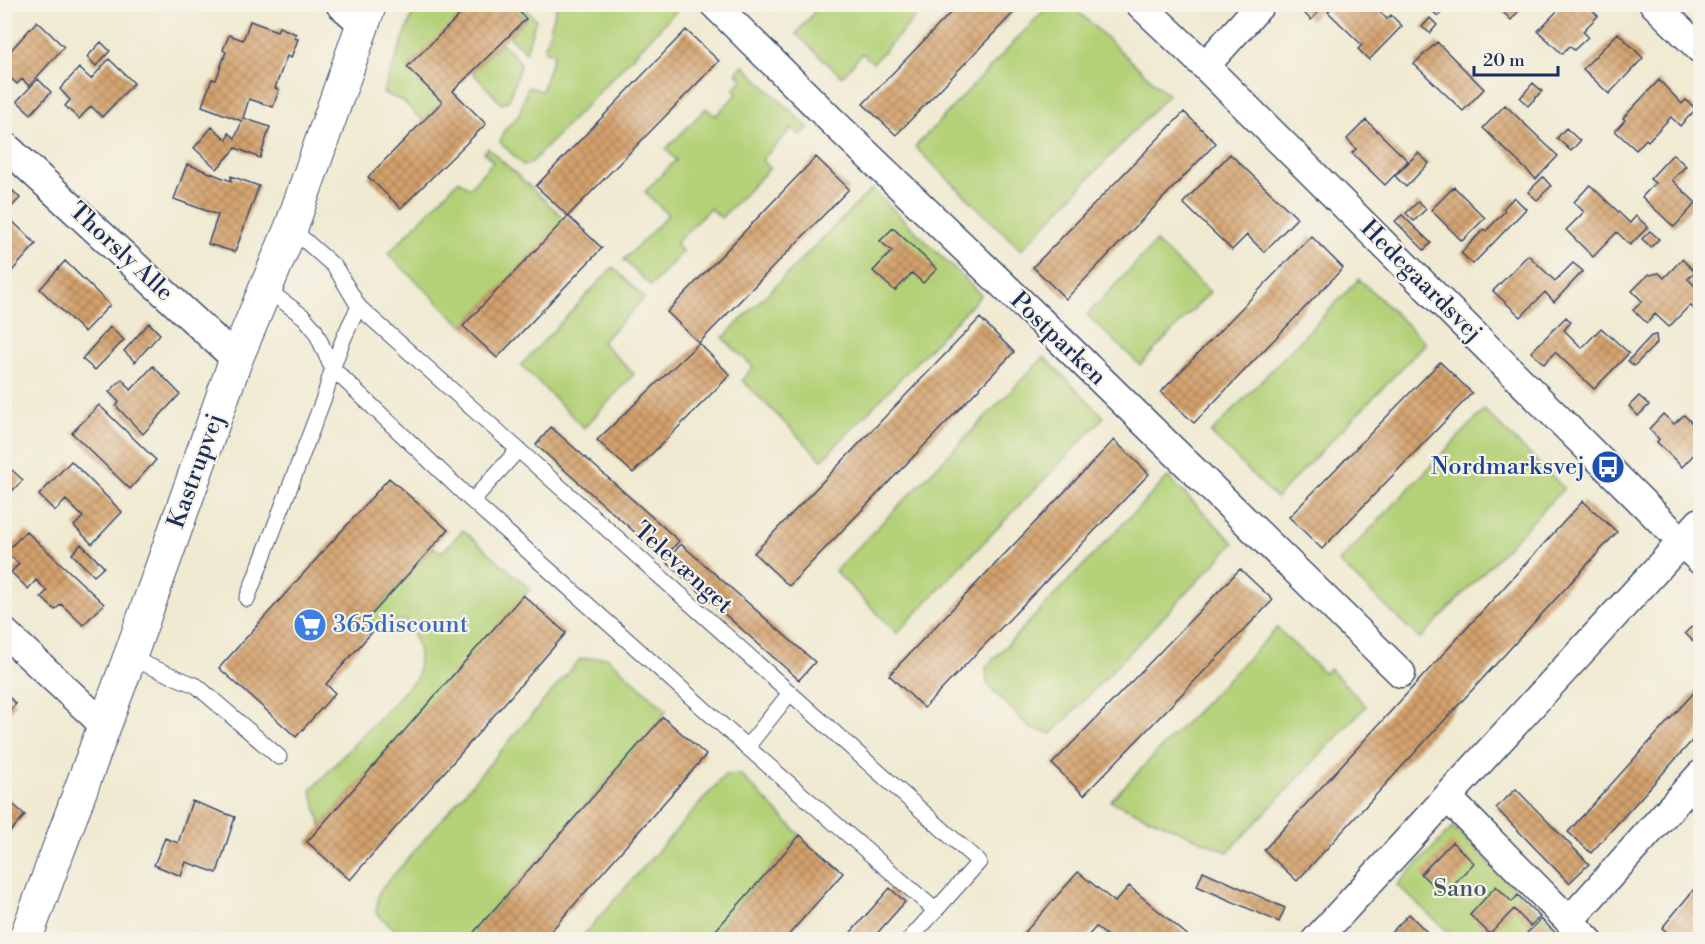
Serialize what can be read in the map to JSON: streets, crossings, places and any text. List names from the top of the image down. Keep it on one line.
{"streets":{"street":["Thorsly Alle","Hedegaardsvej","Postparken","Kastrupvej"],"lane":["Televænget"]},"crossings":[["Thorsly Alle","Kastrupvej"],["Kastrupvej","Televænget"]],"parks":["Sano"],"places":{"bus stop":["Nordmarksvej"],"supermarket":["365discount"]},"scale_bar":"20 m"}
